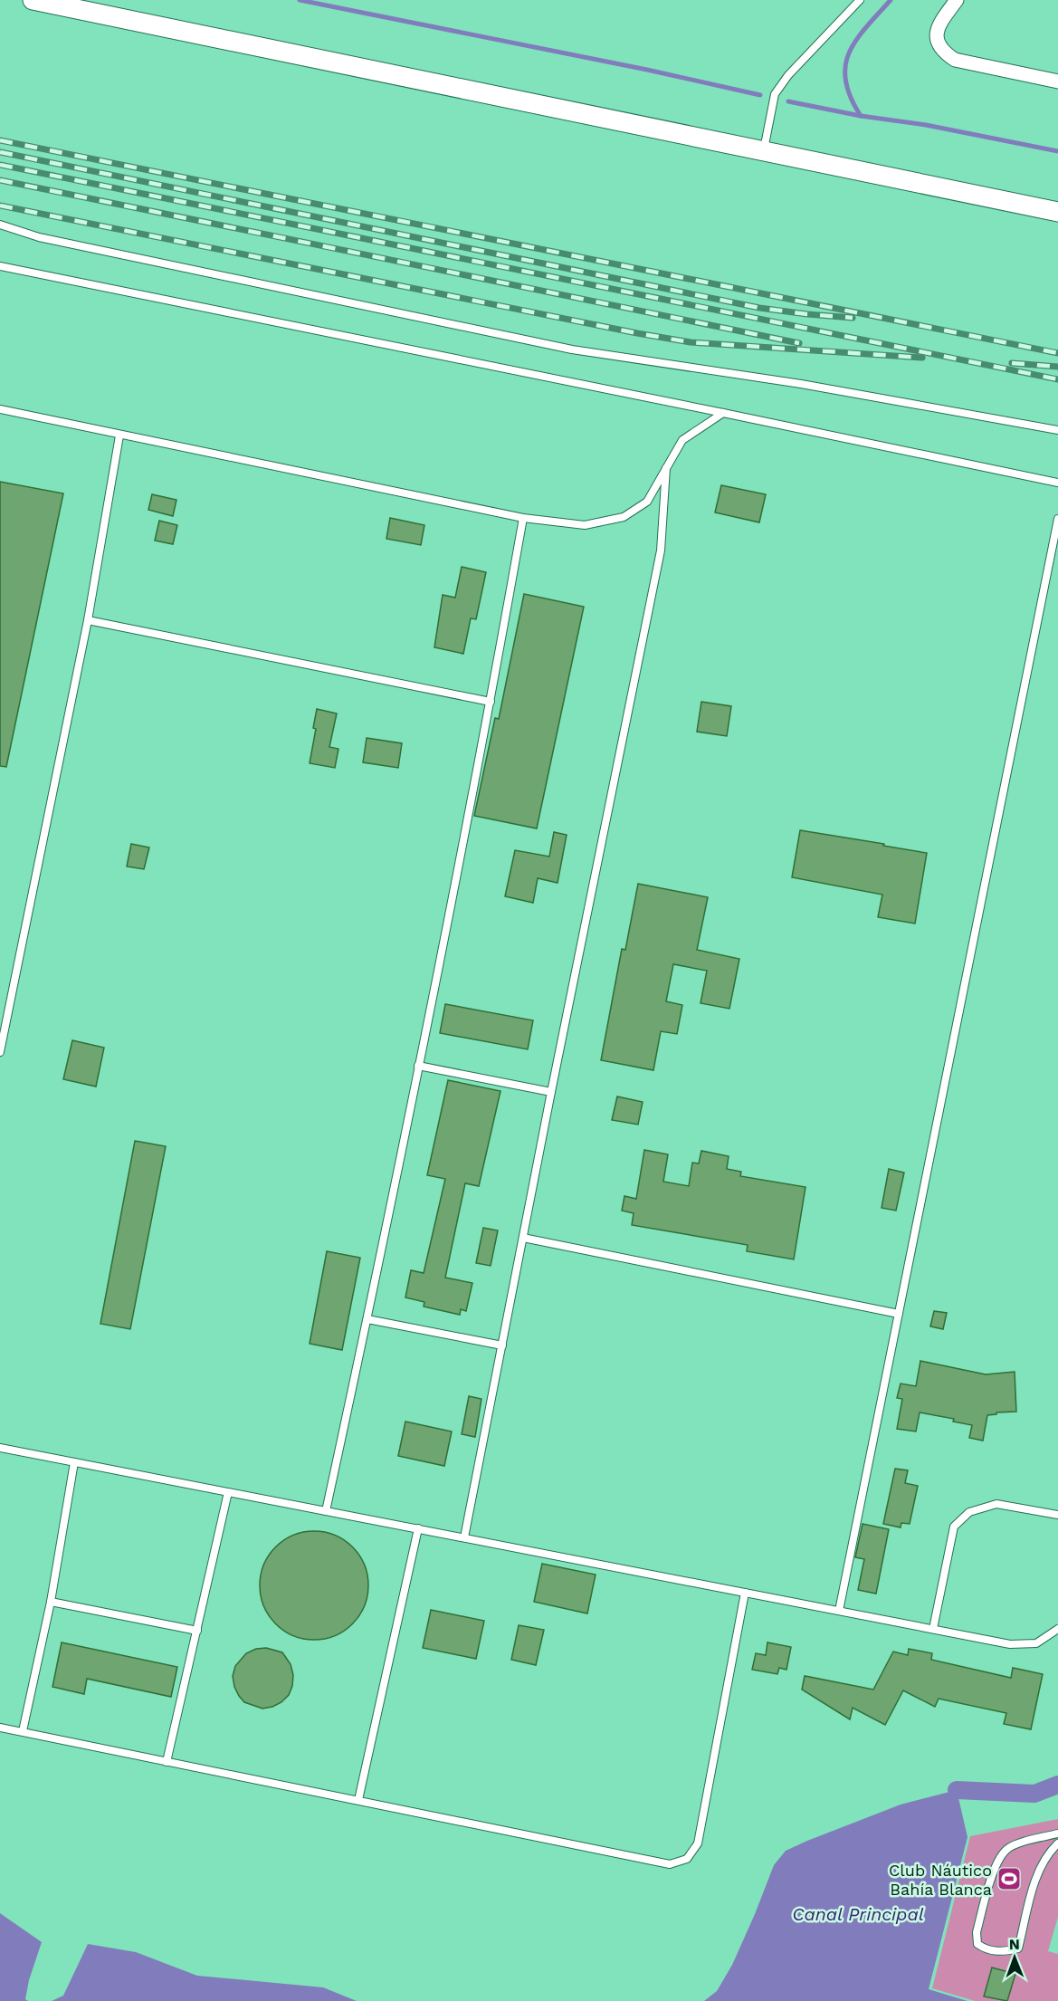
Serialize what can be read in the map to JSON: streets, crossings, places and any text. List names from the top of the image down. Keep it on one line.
{"water":["Canal Principal"],"places":{"sports":["Club Náutico Bahía Blanca"]},"north":"top"}
